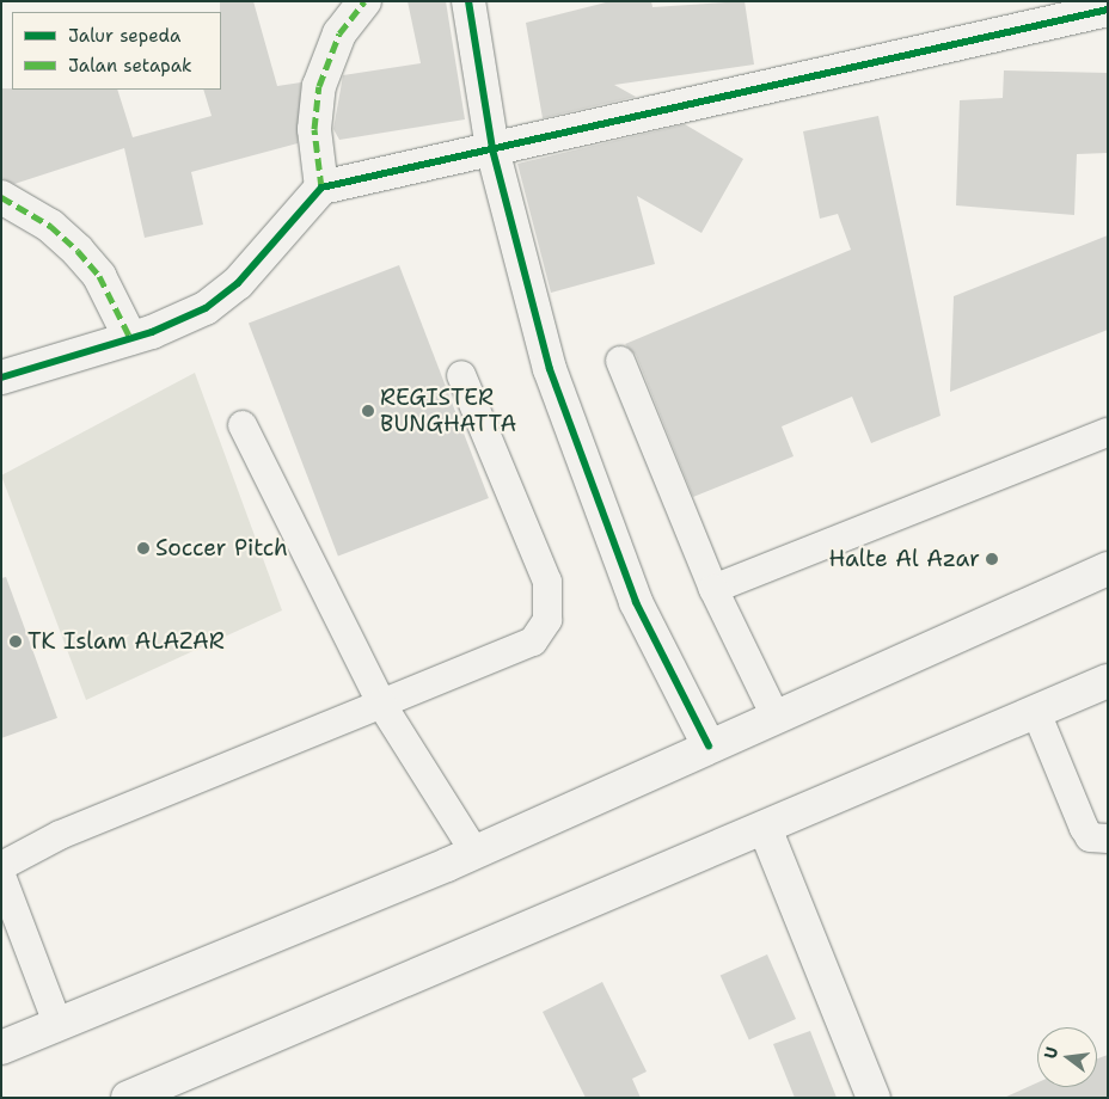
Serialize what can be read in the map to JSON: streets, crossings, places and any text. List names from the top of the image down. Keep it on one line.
{"places":["REGISTER BUNGHATTA","Soccer Pitch","Halte Al Azar","TK Islam ALAZAR"],"legend":["Jalur sepeda","Jalan setapak"],"north":"left"}
